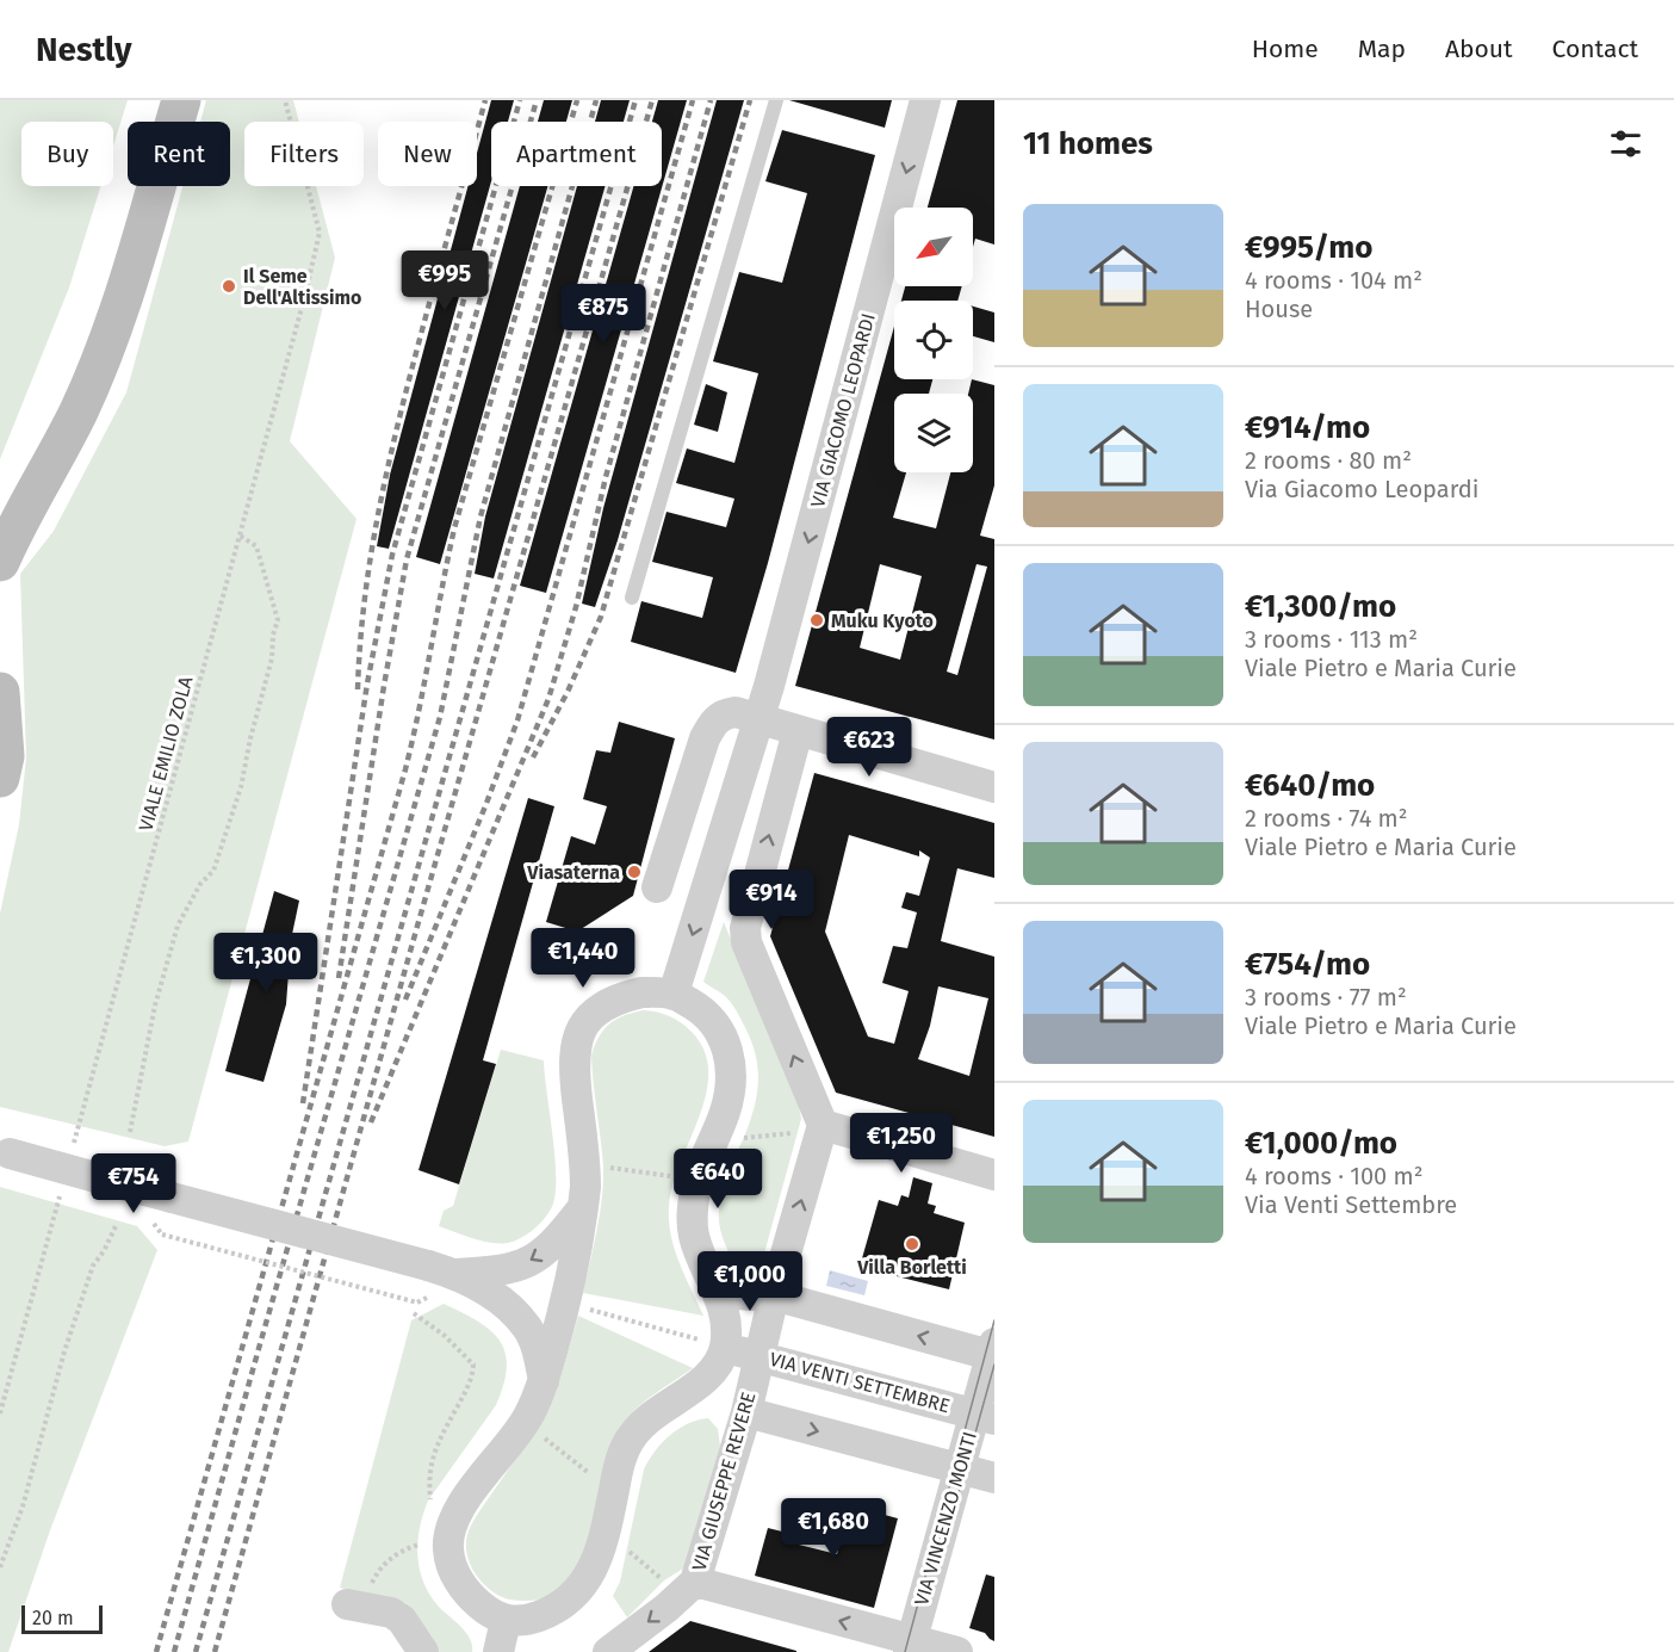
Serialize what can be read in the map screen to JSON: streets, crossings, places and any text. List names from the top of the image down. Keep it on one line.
{"streets":{"street":["VIA GIACOMO LEOPARDI","VIA VENTI SETTEMBRE","VIA GIUSEPPE REVERE","VIA VINCENZO MONTI"],"path":["VIALE EMILIO ZOLA"]},"crossings":[["VIA VENTI SETTEMBRE","VIA GIUSEPPE REVERE"],["VIA VENTI SETTEMBRE","VIA VINCENZO MONTI"]],"places":["Il Seme Dell'Altissimo","Muku Kyoto","Viasaterna","Villa Borletti"],"scale_bar":"20 m","north":"bottom left","page":{"header":"Nestly","nav":["Home","Map","About","Contact"],"heading":"11 homes","chip":["Buy","Rent","Filters","New","Apartment"],"list":[{"name":"€995/mo","note":"4 rooms · 104 m² · House"},{"name":"€914/mo","note":"2 rooms · 80 m² · Via Giacomo Leopardi"},{"name":"€1,300/mo","note":"3 rooms · 113 m² · Viale Pietro e Maria Curie"},{"name":"€640/mo","note":"2 rooms · 74 m² · Viale Pietro e Maria Curie"},{"name":"€754/mo","note":"3 rooms · 77 m² · Viale Pietro e Maria Curie"},{"name":"€1,000/mo","note":"4 rooms · 100 m² · Via Venti Settembre"}],"price":["€995","€875","€623","€914","€1,440","€1,300","€1,250","€640","€754","€1,000","€1,680"],"scale":"20 m"}}
